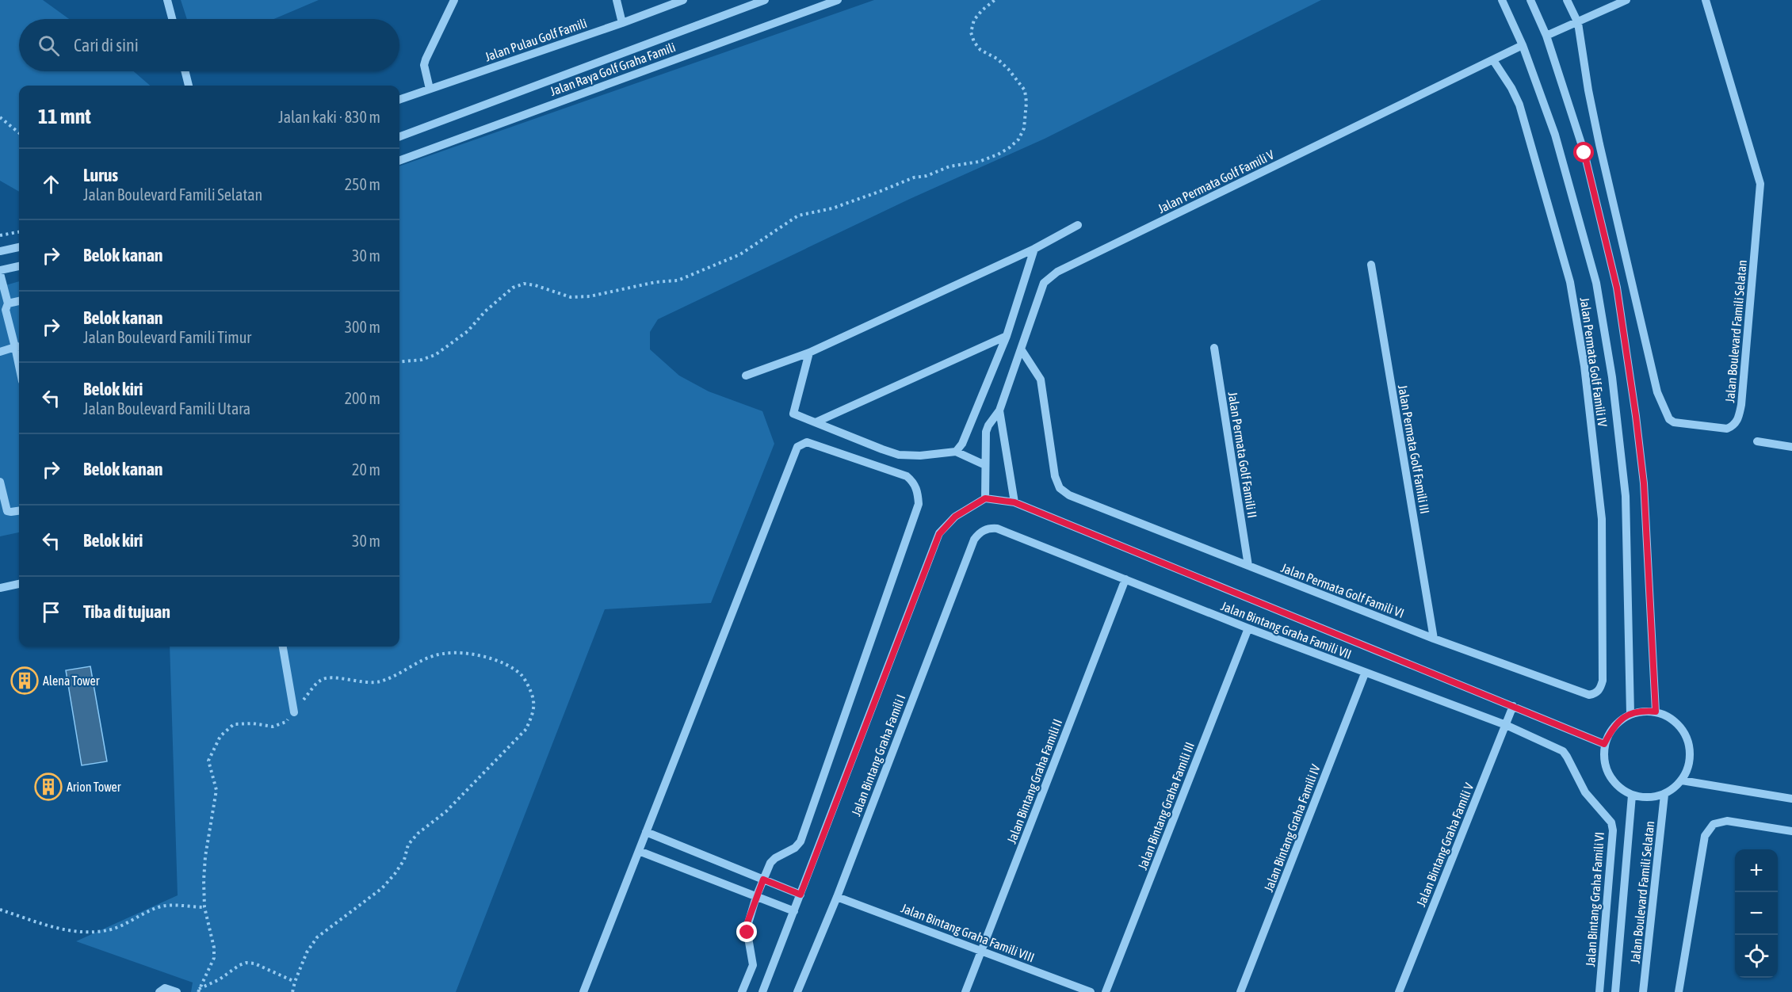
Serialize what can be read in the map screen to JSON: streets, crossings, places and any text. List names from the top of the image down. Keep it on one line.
{"streets":{"street":["Jalan Pulau Golf Famili","Jalan Raya Golf Graha Famili","Jalan Permata Golf Famili V","Jalan Boulevard Famili Selatan","Jalan Permata Golf Famili IV","Jalan Permata Golf Famili III","Jalan Permata Golf Famili II","Jalan Permata Golf Famili VI","Jalan Bintang Graha Famili VII","Jalan Bintang Graha Famili I","Jalan Bintang Graha Famili II","Jalan Bintang Graha Famili III","Jalan Bintang Graha Famili IV","Jalan Bintang Graha Famili V","Jalan Bintang Graha Famili VI","Jalan Bintang Graha Famili VIII"]},"crossings":[["Jalan Permata Golf Famili V","Jalan Permata Golf Famili IV"],["Jalan Permata Golf Famili V","Jalan Permata Golf Famili VI"],["Jalan Permata Golf Famili IV","Jalan Permata Golf Famili VI"],["Jalan Permata Golf Famili III","Jalan Permata Golf Famili VI"],["Jalan Permata Golf Famili II","Jalan Permata Golf Famili VI"],["Jalan Bintang Graha Famili VII","Jalan Bintang Graha Famili I"],["Jalan Bintang Graha Famili VII","Jalan Bintang Graha Famili II"],["Jalan Bintang Graha Famili VII","Jalan Bintang Graha Famili III"],["Jalan Bintang Graha Famili VII","Jalan Bintang Graha Famili IV"],["Jalan Bintang Graha Famili VII","Jalan Bintang Graha Famili V"],["Jalan Bintang Graha Famili VII","Jalan Bintang Graha Famili VI"],["Jalan Bintang Graha Famili I","Jalan Bintang Graha Famili VIII"],["Jalan Bintang Graha Famili II","Jalan Bintang Graha Famili VIII"]],"places":{"building":["Alena Tower","Arion Tower"]},"page":{"search":"Cari di sini","heading":["11 mnt","Jalan kaki · 830 m"],"list":[["Lurus","Jalan Boulevard Famili Selatan","250 m"],["Belok kanan","30 m"],["Belok kanan","Jalan Boulevard Famili Timur","300 m"],["Belok kiri","Jalan Boulevard Famili Utara","200 m"],["Belok kanan","20 m"],["Belok kiri","30 m"],"Tiba di tujuan"],"map_buttons":["+","−"]}}
